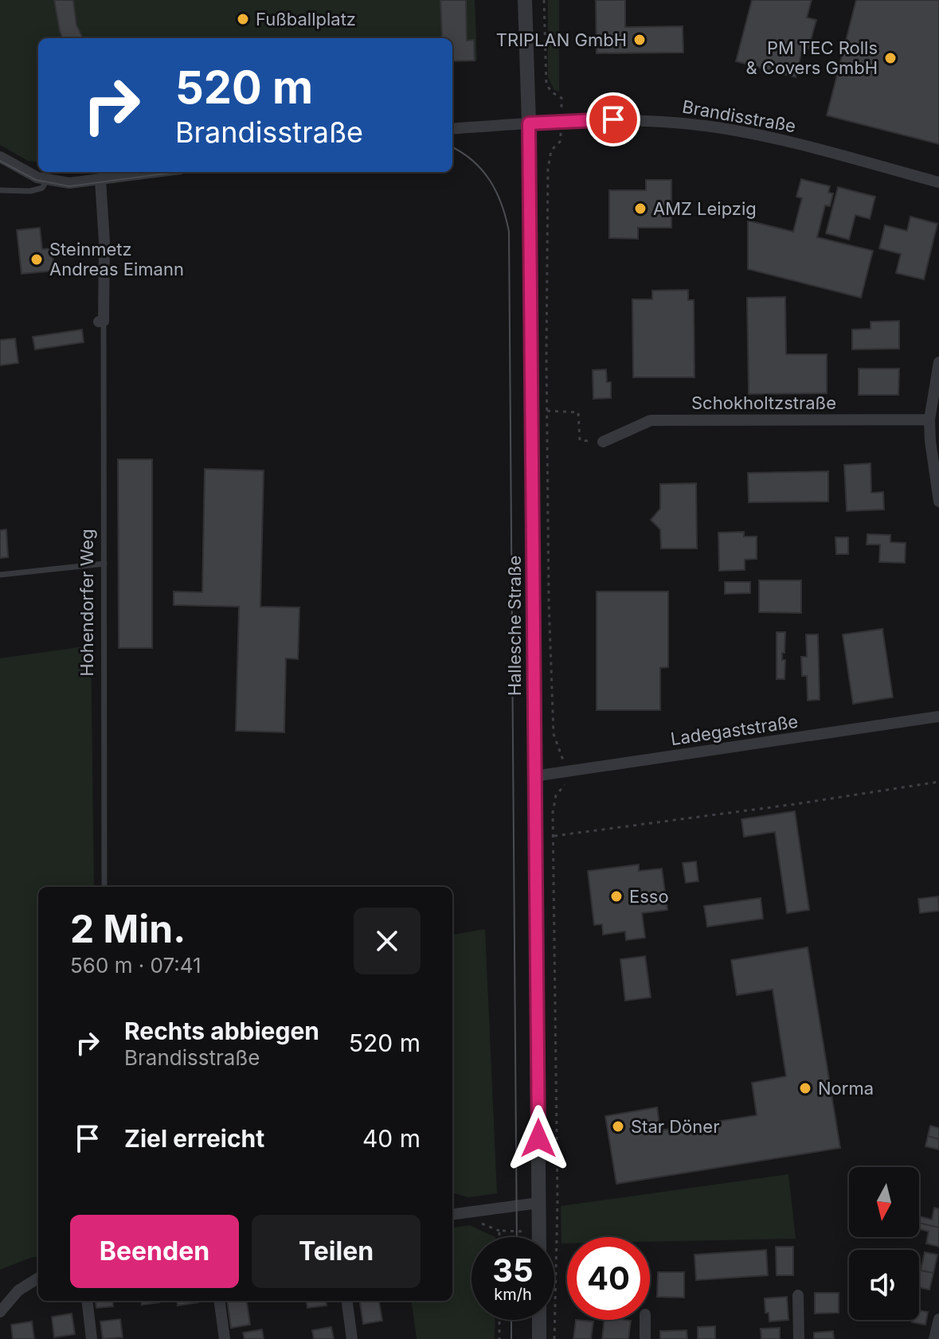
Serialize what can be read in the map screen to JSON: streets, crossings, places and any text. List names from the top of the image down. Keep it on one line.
{"streets":{"street":["Brandisstraße","Schokholtzstraße","Hallesche Straße","Ladegaststraße"],"lane":["Hohendorfer Weg"]},"crossings":[["Brandisstraße","Hallesche Straße"],["Hallesche Straße","Ladegaststraße"]],"places":["Fußballplatz","TRIPLAN GmbH","PM TEC Rolls & Covers GmbH","AMZ Leipzig","Steinmetz Andreas Eimann","Esso","Norma","Star Döner"],"north":"bottom","page":{"turn":["520 m","Brandisstraße"],"heading":["2 Min.","560 m · 07:41"],"list":[{"name":"Rechts abbiegen","note":"Brandisstraße","value":"520 m"},{"name":"Ziel erreicht","value":"40 m"}],"buttons":["Beenden","Teilen"],"speed":"35 km/h","limit":"40"}}
